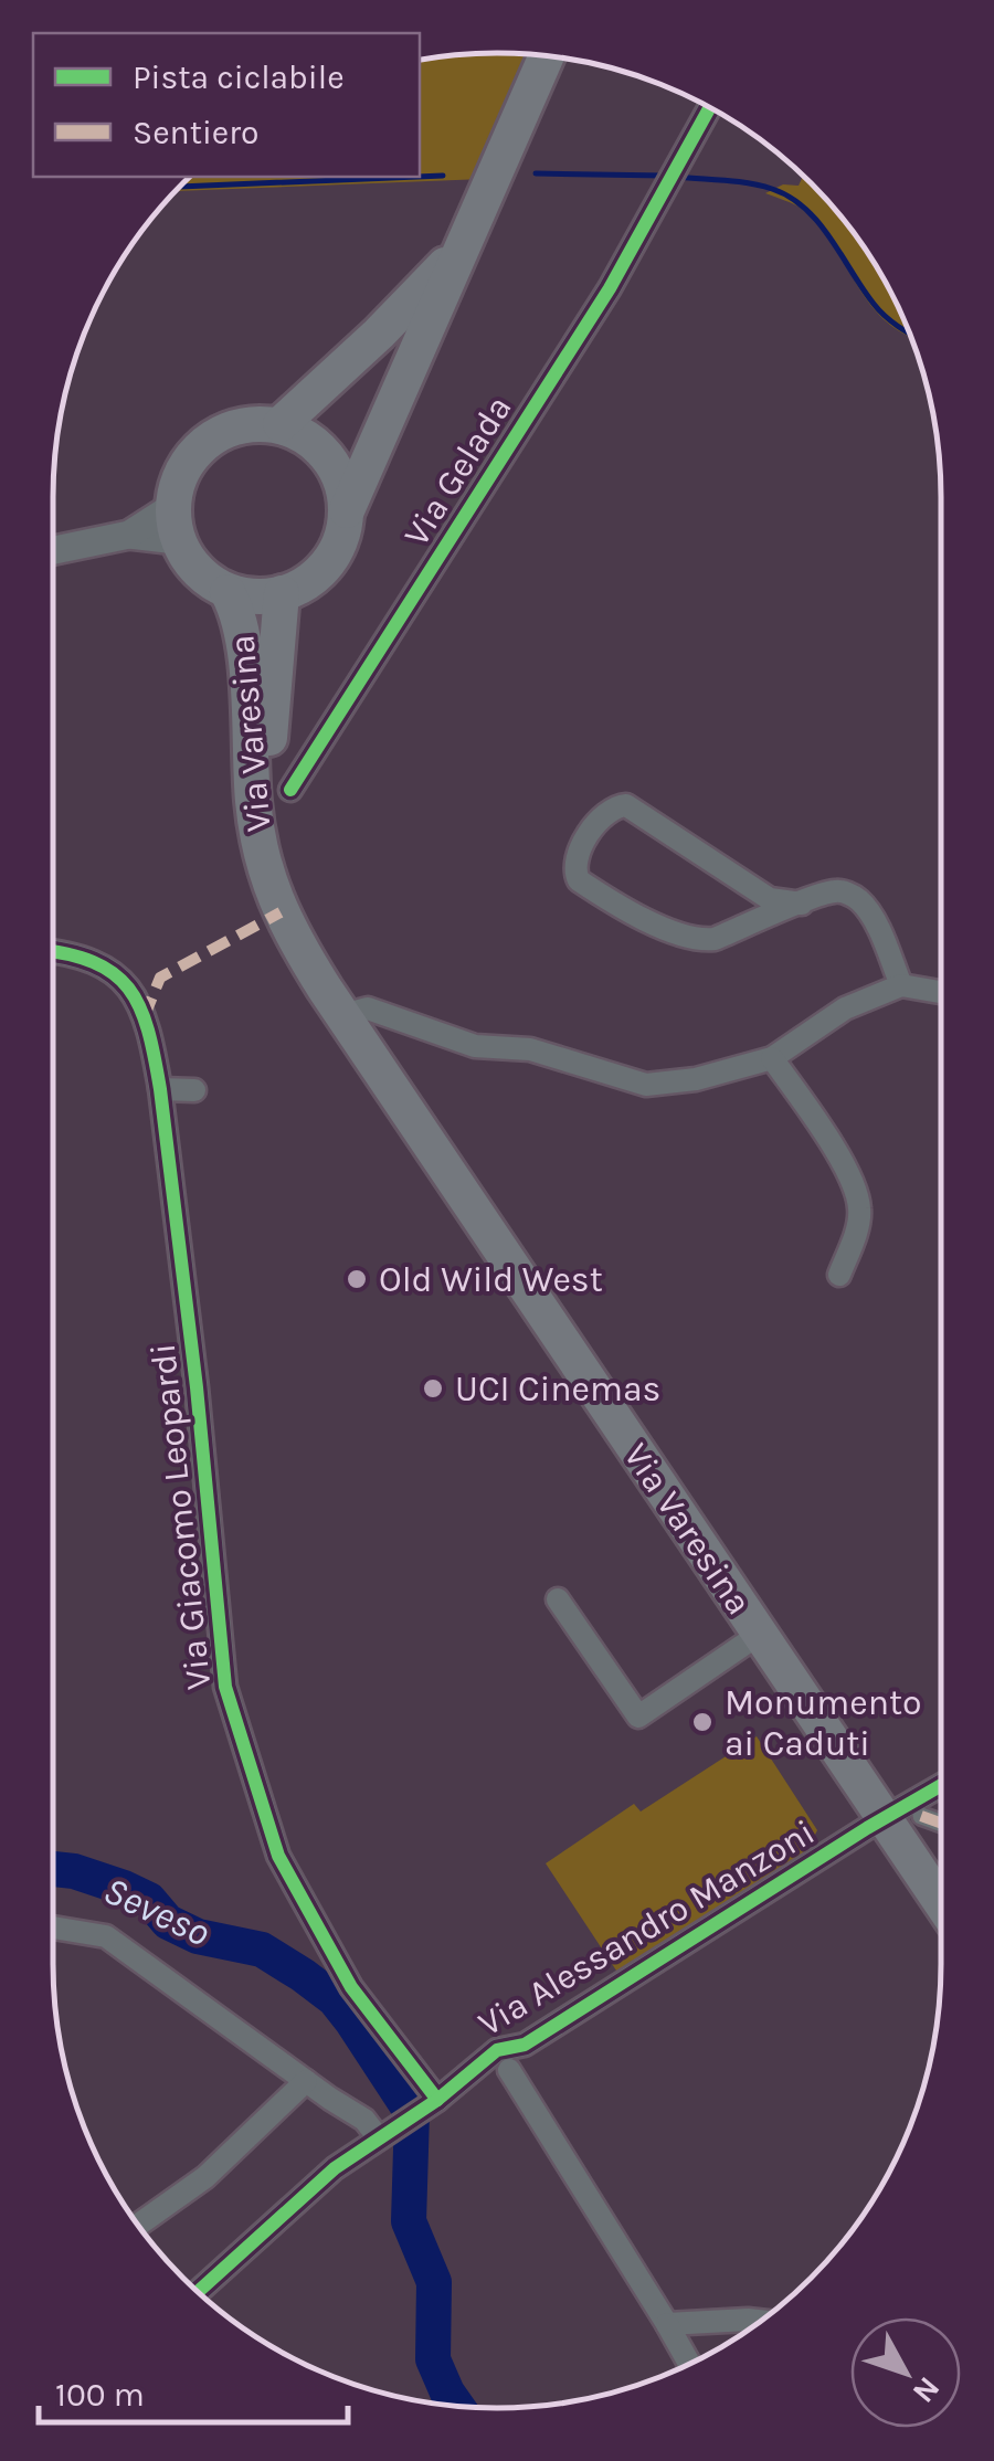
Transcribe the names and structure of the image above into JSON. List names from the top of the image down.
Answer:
{
  "streets": {
    "main road": ["Via Varesina"],
    "street": ["Via Gelada", "Via Giacomo Leopardi", "Via Alessandro Manzoni"]
  },
  "crossings": [
    ["Via Varesina", "Via Alessandro Manzoni"],
    ["Via Giacomo Leopardi", "Via Alessandro Manzoni"]
  ],
  "water": ["Seveso"],
  "places": ["Old Wild West", "UCI Cinemas", "Monumento ai Caduti"],
  "legend": ["Pista ciclabile", "Sentiero"],
  "scale_bar": "100 m",
  "north": "bottom right"
}
